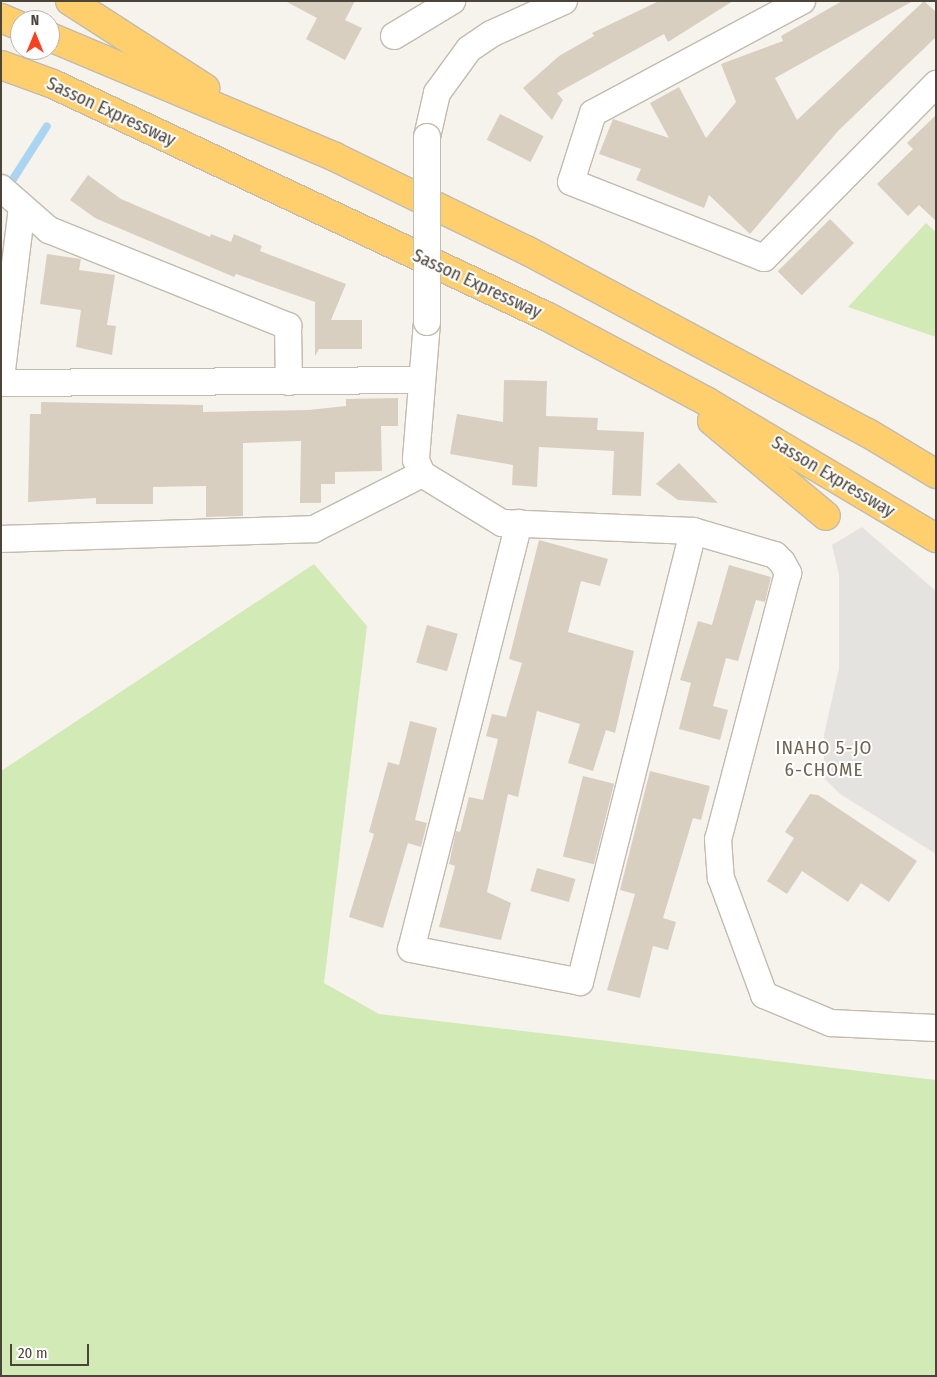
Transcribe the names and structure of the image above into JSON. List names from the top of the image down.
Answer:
{
  "streets": {
    "highway": ["Sasson Expressway"]
  },
  "districts": ["INAHO 5-JO 6-CHOME"],
  "scale_bar": "20 m",
  "north": "top"
}
